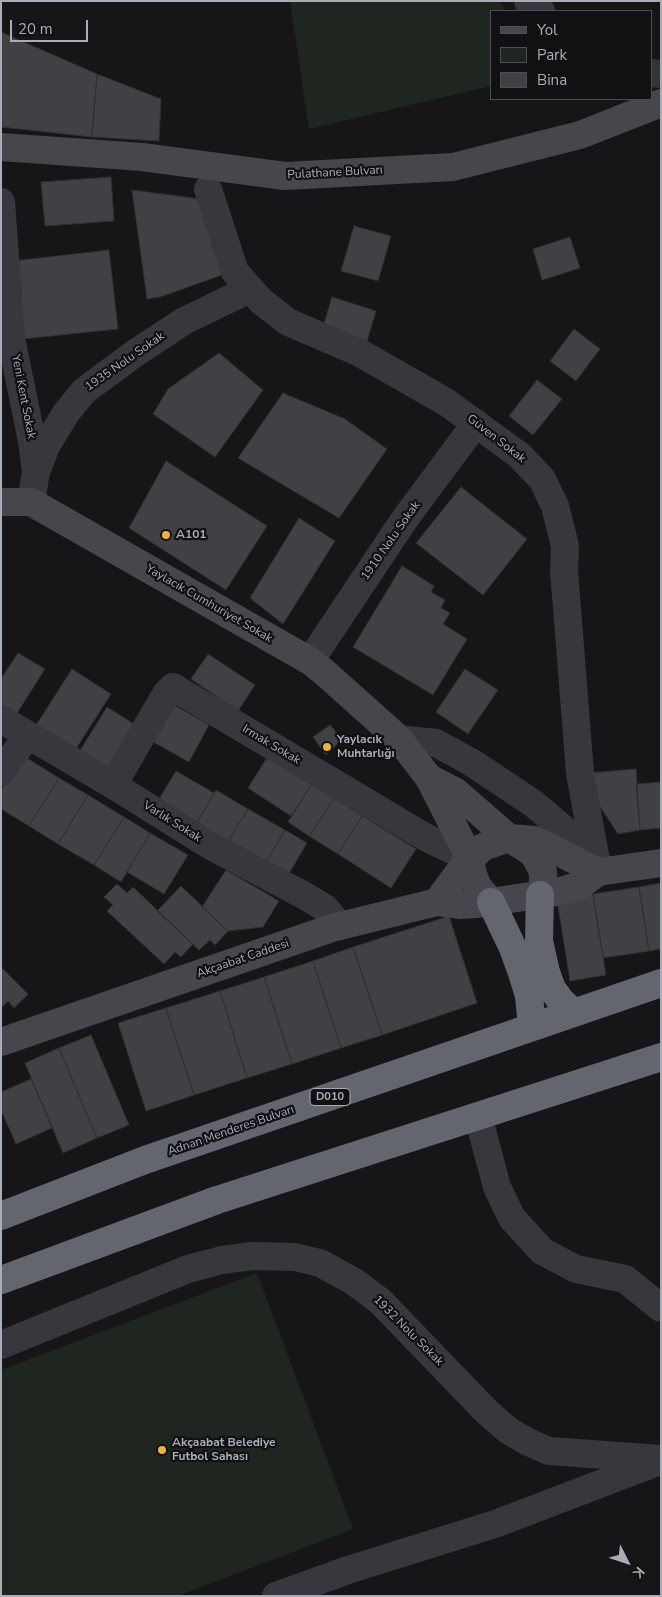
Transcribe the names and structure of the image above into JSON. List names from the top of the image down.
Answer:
{
  "streets": {
    "highway": ["D010", "Adnan Menderes Bulvarı"],
    "street": [
      "Pulathane Bulvarı",
      "1935 Nolu Sokak",
      "Yeni Kent Sokak",
      "Güven Sokak",
      "1910 Nolu Sokak",
      "Yaylacık Cumhuriyet Sokak",
      "Irmak Sokak",
      "Varlık Sokak",
      "Akçaabat Caddesi",
      "1932 Nolu Sokak"
    ]
  },
  "crossings": [
    ["1935 Nolu Sokak", "Yeni Kent Sokak"],
    ["1935 Nolu Sokak", "Güven Sokak"],
    ["Yeni Kent Sokak", "Yaylacık Cumhuriyet Sokak"],
    ["Güven Sokak", "1910 Nolu Sokak"],
    ["Güven Sokak", "Akçaabat Caddesi"],
    ["1910 Nolu Sokak", "Yaylacık Cumhuriyet Sokak"],
    ["Yaylacık Cumhuriyet Sokak", "Irmak Sokak"],
    ["Yaylacık Cumhuriyet Sokak", "Akçaabat Caddesi"],
    ["Irmak Sokak", "Varlık Sokak"],
    ["Irmak Sokak", "Akçaabat Caddesi"],
    ["Varlık Sokak", "Akçaabat Caddesi"]
  ],
  "places": ["A101", "Yaylacık Muhtarlığı", "Akçaabat Belediye Futbol Sahası"],
  "legend": ["Yol", "Park", "Bina"],
  "scale_bar": "20 m",
  "north": "bottom right"
}
